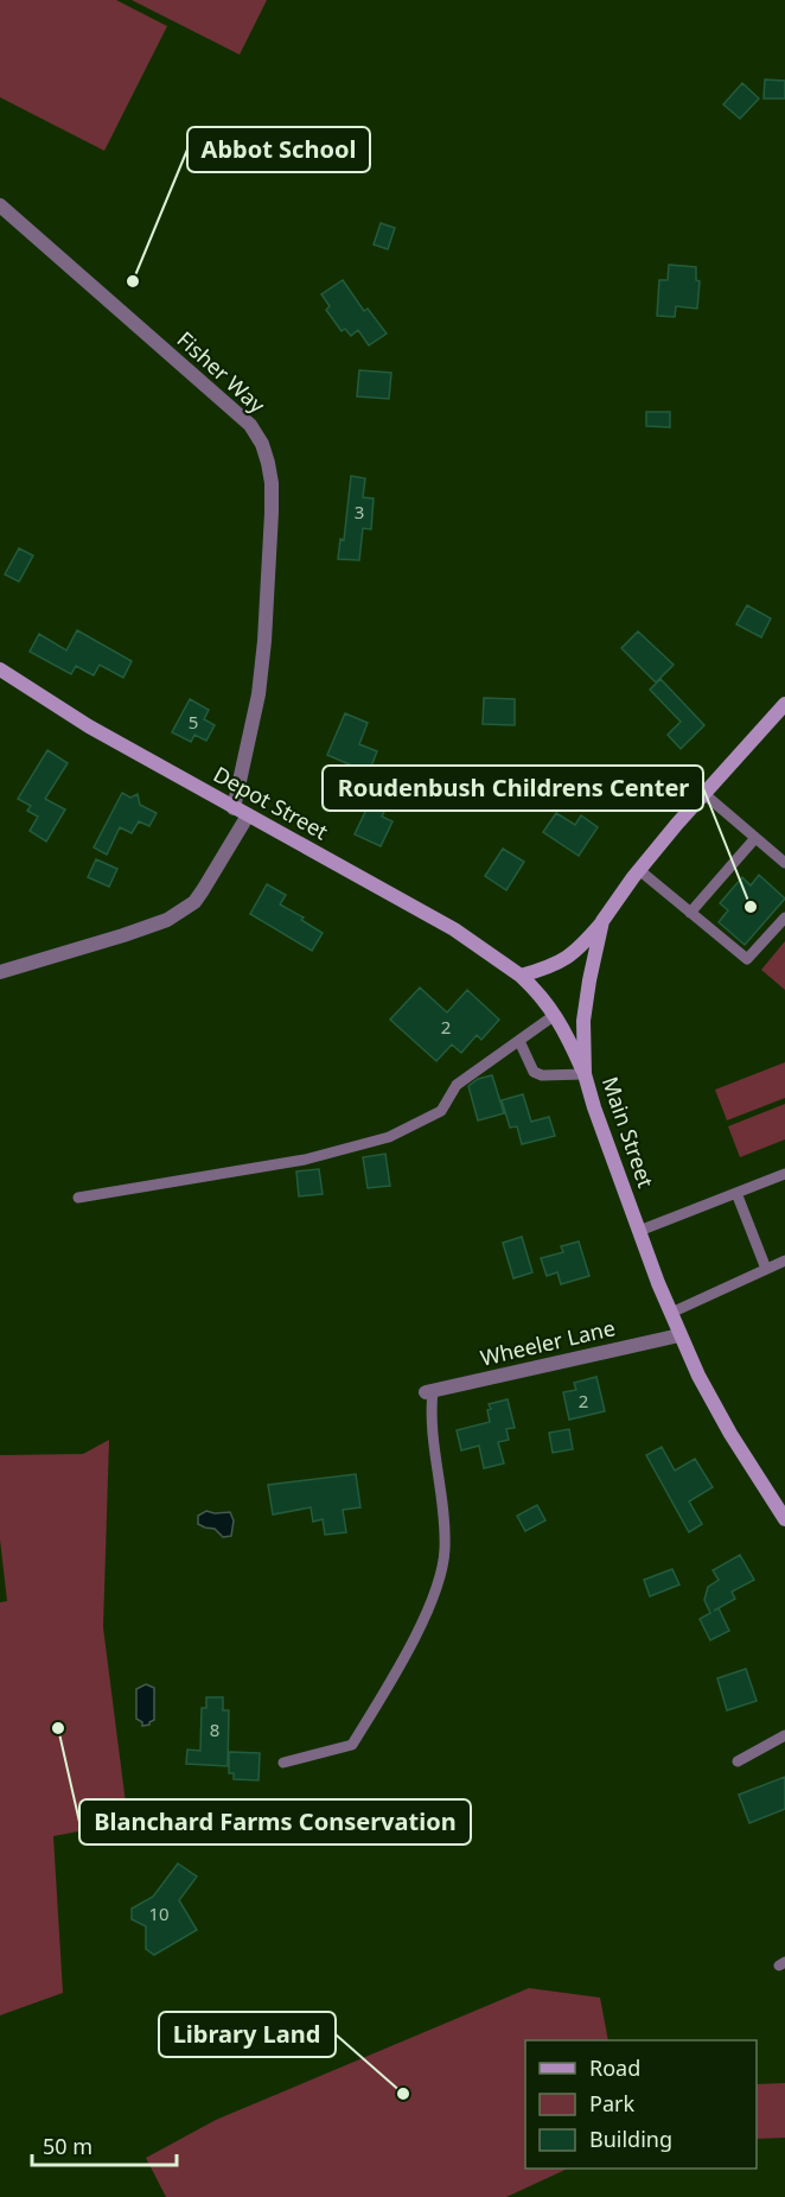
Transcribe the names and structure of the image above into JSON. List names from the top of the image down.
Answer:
{
  "streets": {
    "main road": ["Depot Street", "Main Street"],
    "street": ["Fisher Way", "Wheeler Lane"]
  },
  "crossings": [
    ["Fisher Way", "Depot Street"],
    ["Depot Street", "Main Street"],
    ["Main Street", "Wheeler Lane"]
  ],
  "places": [
    "Abbot School",
    "Roudenbush Childrens Center",
    "Blanchard Farms Conservation",
    "Library Land"
  ],
  "house_numbers": [
    "3",
    "5",
    "2",
    "2",
    "8",
    "10"
  ],
  "legend": ["Road", "Park", "Building"],
  "scale_bar": "50 m"
}
